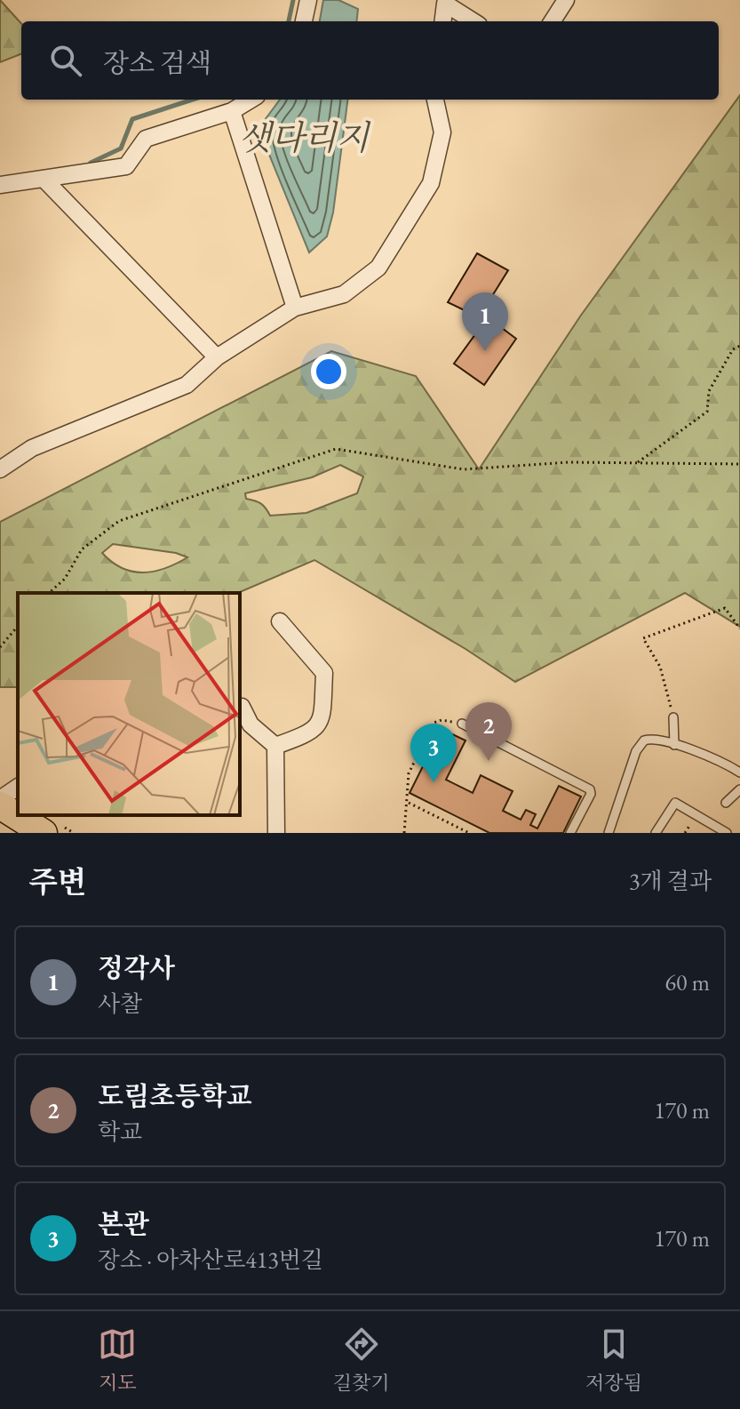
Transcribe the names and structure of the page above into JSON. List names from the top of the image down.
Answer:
{
  "water": ["샛다리지"],
  "page": {
    "search": "장소 검색",
    "pins": ["1", "2", "3"],
    "heading": ["주변", "3개 결과"],
    "list": [
      {
        "mark": "1",
        "name": "정각사",
        "note": "사찰",
        "value": "60 m"
      },
      {
        "mark": "2",
        "name": "도림초등학교",
        "note": "학교",
        "value": "170 m"
      },
      {
        "mark": "3",
        "name": "본관",
        "note": "장소 · 아차산로413번길",
        "value": "170 m"
      }
    ],
    "nav": ["지도", "길찾기", "저장됨"]
  }
}
